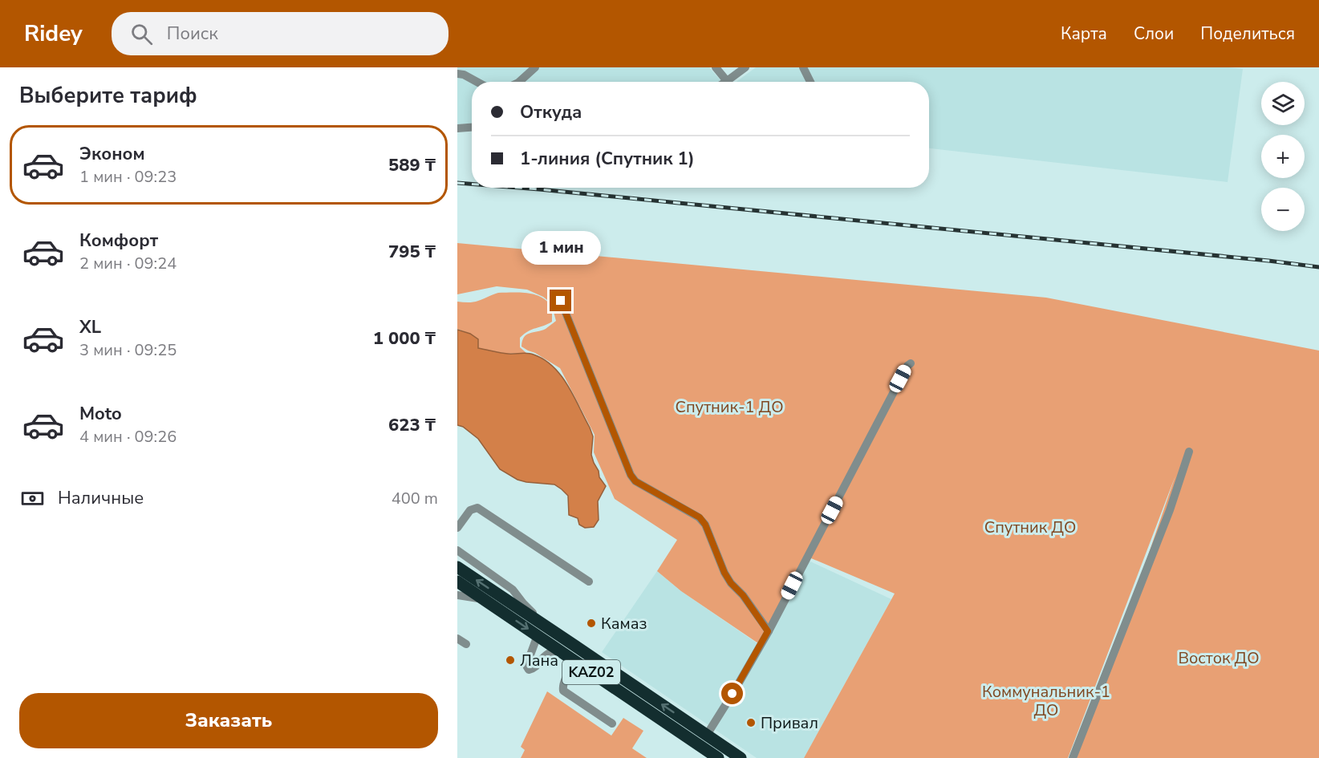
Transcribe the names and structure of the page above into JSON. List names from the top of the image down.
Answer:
{
  "streets": {
    "highway": ["KAZ02"]
  },
  "parks": [
    "Спутник-1 ДО",
    "Спутник ДО",
    "Восток ДО",
    "Коммунальник-1 ДО"
  ],
  "places": ["Камаз", "Лана", "Привал"],
  "page": {
    "header": "Ridey",
    "search": "Поиск",
    "nav": ["Карта", "Слои", "Поделиться"],
    "heading": "Выберите тариф",
    "map_buttons": ["+", "−"],
    "banner": ["Откуда", "1-линия (Спутник 1)"],
    "list": [
      {
        "name": "Эконом",
        "note": "1 мин · 09:23",
        "value": "589 ₸"
      },
      {
        "name": "Комфорт",
        "note": "2 мин · 09:24",
        "value": "795 ₸"
      },
      {
        "name": "XL",
        "note": "3 мин · 09:25",
        "value": "1 000 ₸"
      },
      {
        "name": "Moto",
        "note": "4 мин · 09:26",
        "value": "623 ₸"
      }
    ],
    "bubble": "1 мин",
    "pay": ["Наличные", "400 m"],
    "buttons": "Заказать"
  }
}
